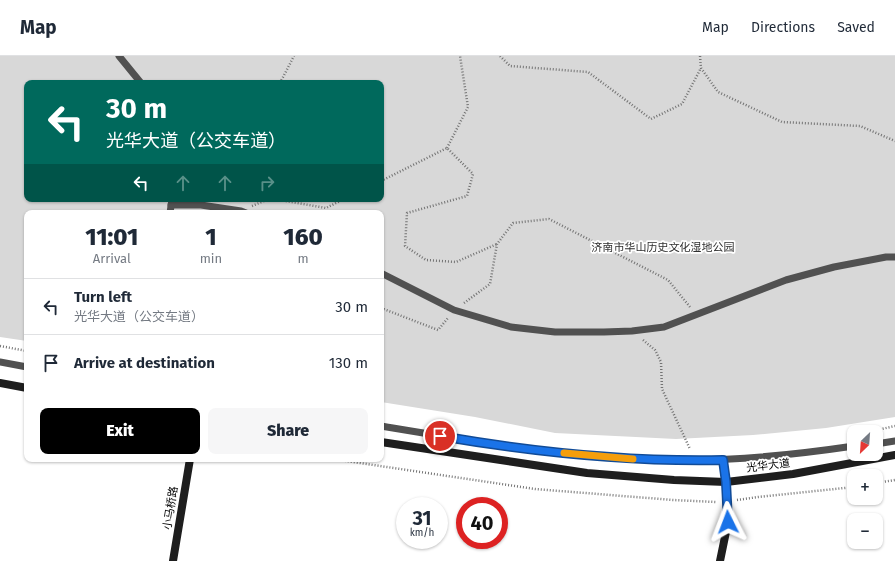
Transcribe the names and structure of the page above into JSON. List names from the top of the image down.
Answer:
{
  "streets": {
    "main road": ["光华大道", "小马桥路"]
  },
  "parks": ["济南市华山历史文化湿地公园"],
  "north": "bottom left",
  "page": {
    "header": "Map",
    "nav": ["Map", "Directions", "Saved"],
    "turn": ["30 m", "光华大道（公交车道）"],
    "eta": [
      "11:01",
      "Arrival",
      "1",
      "min",
      "160",
      "m"
    ],
    "list": [
      {
        "name": "Turn left",
        "note": "光华大道（公交车道）",
        "value": "30 m"
      },
      {
        "name": "Arrive at destination",
        "value": "130 m"
      }
    ],
    "buttons": ["Exit", "Share"],
    "map_buttons": ["+", "−"],
    "speed": "31 km/h",
    "limit": "40"
  }
}
